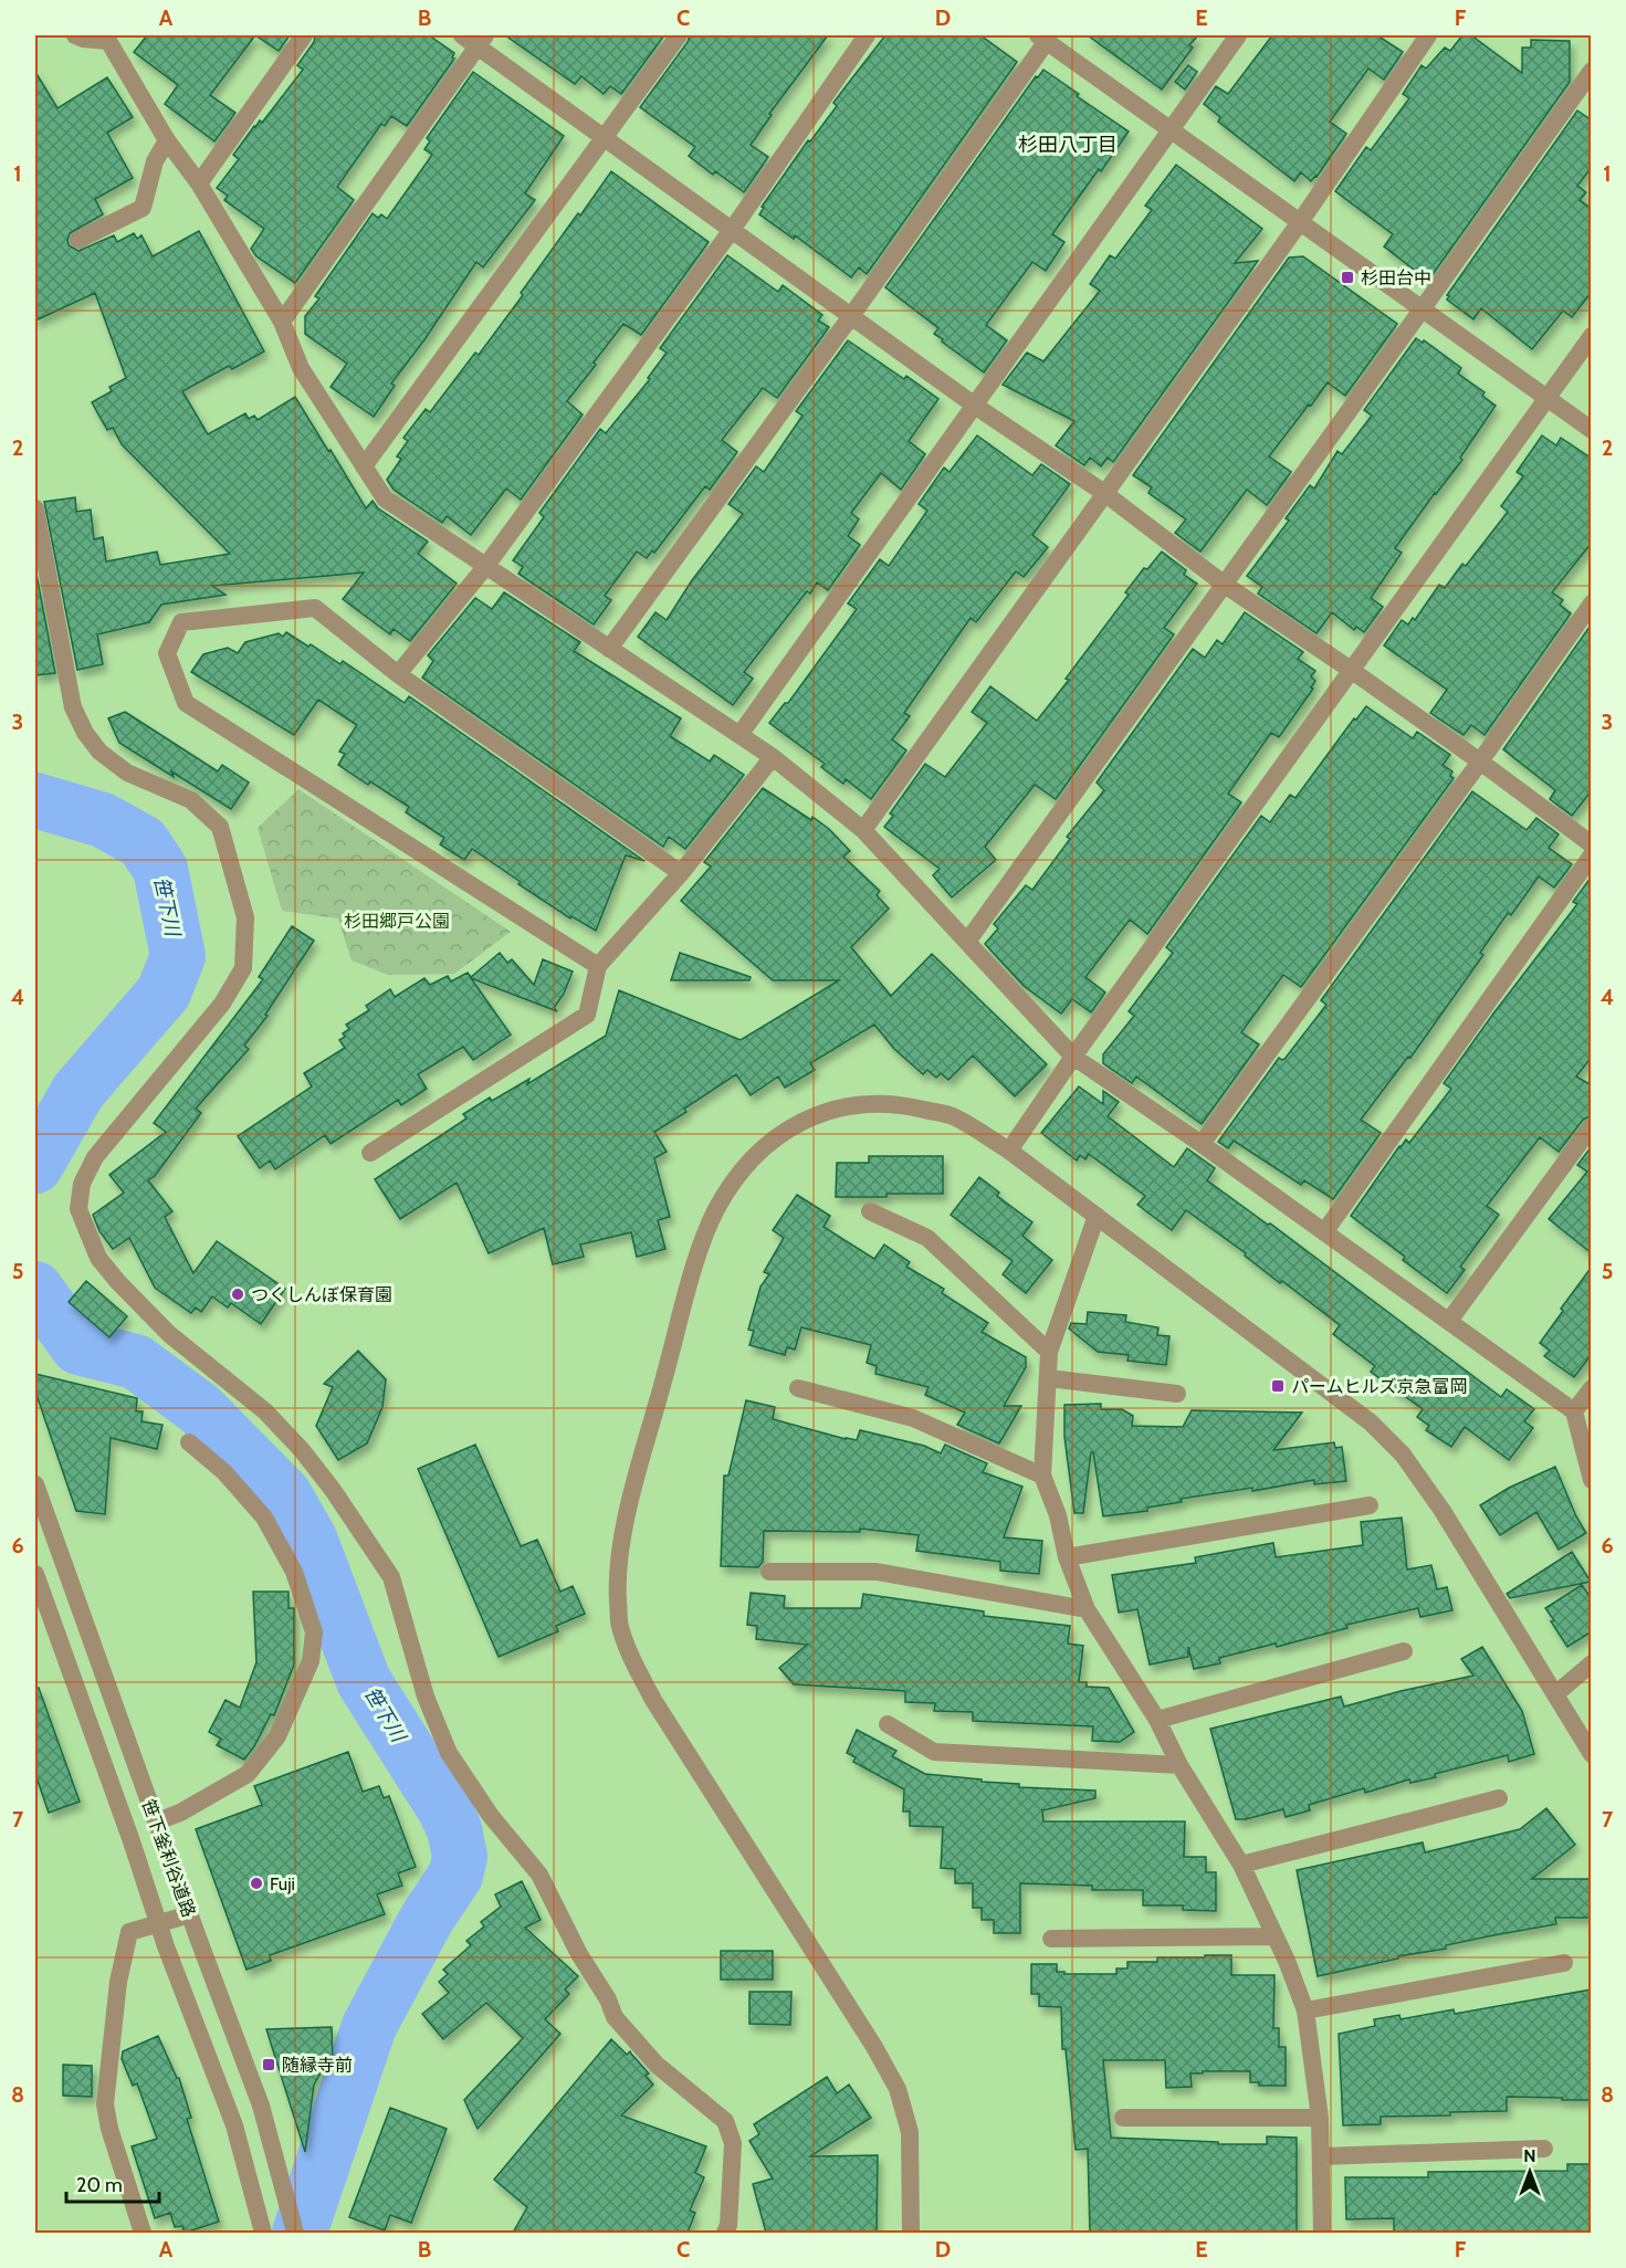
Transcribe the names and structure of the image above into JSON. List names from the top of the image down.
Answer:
{
  "streets": {
    "street": ["笹下釜利谷道路"]
  },
  "districts": ["杉田八丁目"],
  "water": ["笹下川"],
  "parks": ["杉田郷戸公園"],
  "places": {
    "transit": ["杉田台中", "パームヒルズ京急富岡", "随縁寺前"],
    "other": ["つくしんぼ保育園", "Fuji"]
  },
  "scale_bar": "20 m",
  "north": "top",
  "grid": {
    "columns": [
      "A",
      "B",
      "C",
      "D",
      "E",
      "F"
    ],
    "rows": [
      "1",
      "2",
      "3",
      "4",
      "5",
      "6",
      "7",
      "8"
    ]
  }
}
